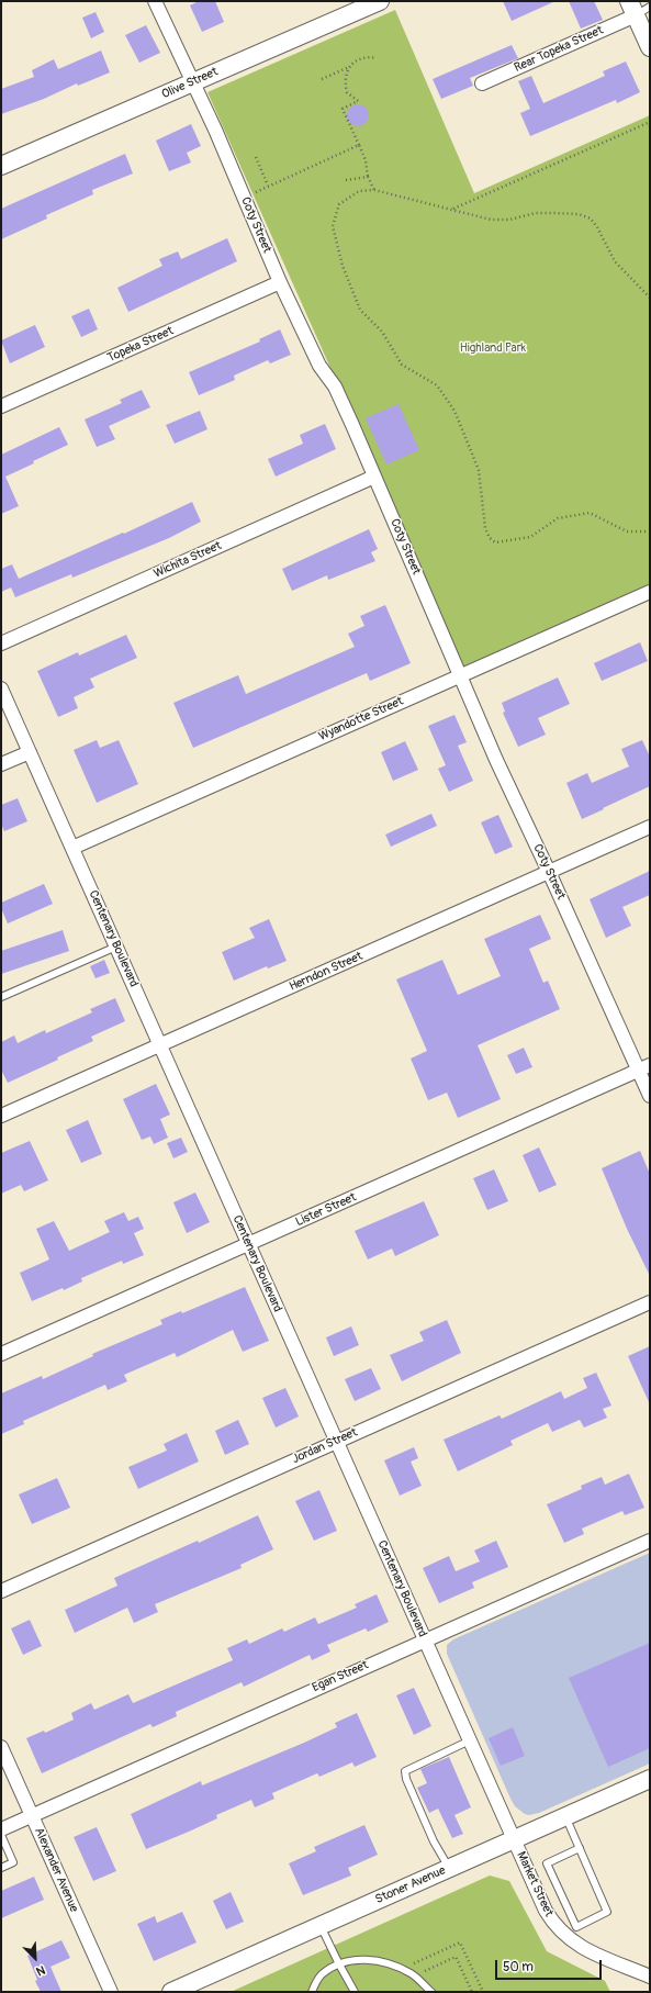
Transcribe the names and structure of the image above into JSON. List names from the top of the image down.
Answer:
{
  "streets": {
    "street": [
      "Rear Topeka Street",
      "Olive Street",
      "Coty Street",
      "Topeka Street",
      "Wichita Street",
      "Wyandotte Street",
      "Centenary Boulevard",
      "Herndon Street",
      "Lister Street",
      "Jordan Street",
      "Egan Street",
      "Alexander Avenue",
      "Market Street",
      "Stoner Avenue"
    ]
  },
  "crossings": [
    ["Olive Street", "Coty Street"],
    ["Coty Street", "Topeka Street"],
    ["Coty Street", "Wichita Street"],
    ["Coty Street", "Wyandotte Street"],
    ["Coty Street", "Herndon Street"],
    ["Coty Street", "Lister Street"],
    ["Wyandotte Street", "Centenary Boulevard"],
    ["Centenary Boulevard", "Herndon Street"],
    ["Centenary Boulevard", "Lister Street"],
    ["Centenary Boulevard", "Jordan Street"],
    ["Centenary Boulevard", "Egan Street"],
    ["Centenary Boulevard", "Market Street"],
    ["Centenary Boulevard", "Stoner Avenue"],
    ["Egan Street", "Alexander Avenue"],
    ["Market Street", "Stoner Avenue"]
  ],
  "parks": ["Highland Park"],
  "scale_bar": "50 m",
  "north": "bottom right"
}
